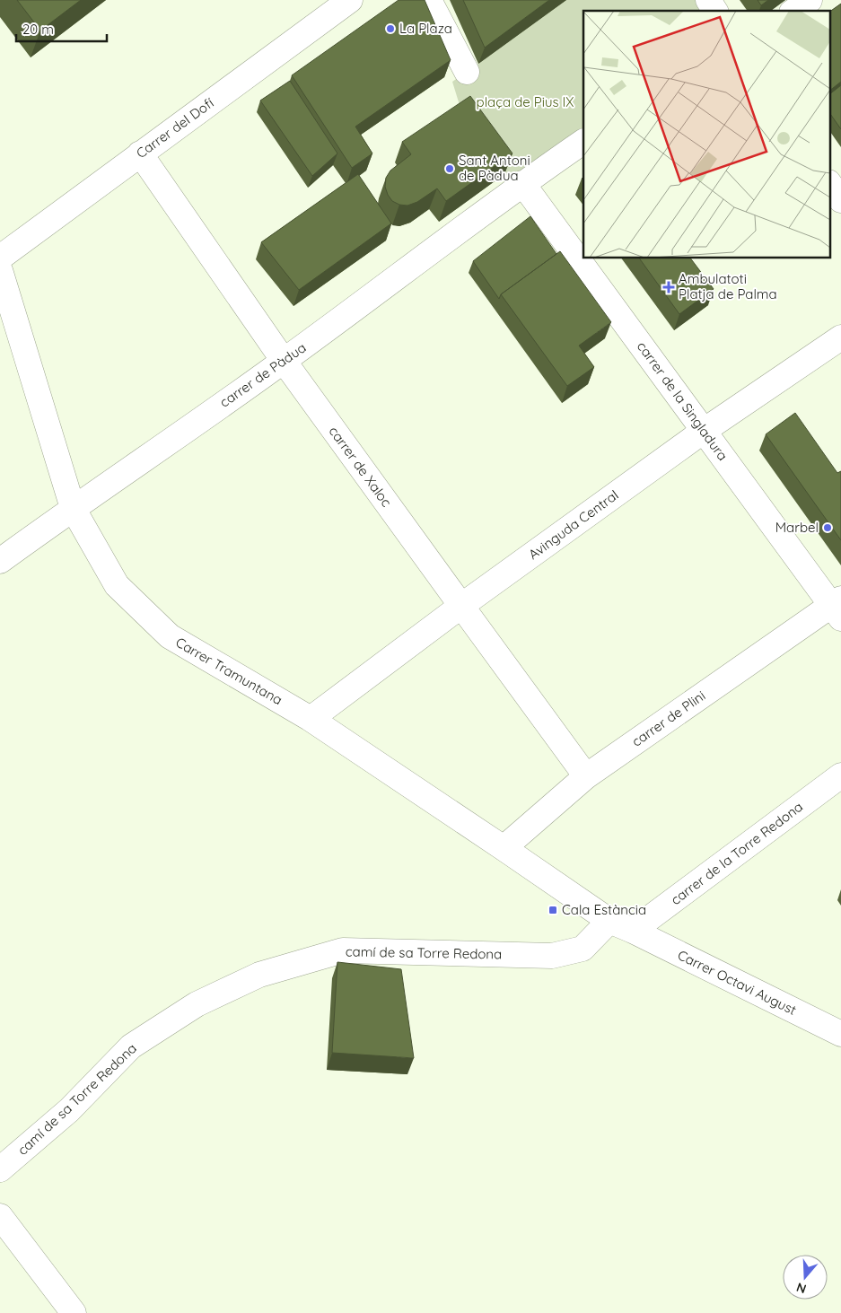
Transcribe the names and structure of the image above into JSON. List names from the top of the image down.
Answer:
{
  "streets": {
    "street": [
      "Carrer del Dofí",
      "carrer de Pàdua",
      "carrer de la Singladura",
      "carrer de Xaloc",
      "Avinguda Central",
      "Carrer Tramuntana",
      "carrer de Plini",
      "carrer de la Torre Redona",
      "camí de sa Torre Redona",
      "Carrer Octavi August"
    ]
  },
  "crossings": [
    ["Carrer del Dofí", "carrer de Xaloc"],
    ["carrer de Pàdua", "carrer de la Singladura"],
    ["carrer de Pàdua", "carrer de Xaloc"],
    ["carrer de Pàdua", "Carrer Tramuntana"],
    ["carrer de la Singladura", "Avinguda Central"],
    ["carrer de la Singladura", "carrer de Plini"],
    ["carrer de Xaloc", "Avinguda Central"],
    ["carrer de Xaloc", "carrer de Plini"],
    ["Avinguda Central", "Carrer Tramuntana"],
    ["Carrer Tramuntana", "carrer de Plini"],
    ["Carrer Tramuntana", "carrer de la Torre Redona"],
    ["Carrer Tramuntana", "camí de sa Torre Redona"],
    ["Carrer Tramuntana", "Carrer Octavi August"],
    ["carrer de la Torre Redona", "Carrer Octavi August"]
  ],
  "parks": ["plaça de Pius IX"],
  "places": {
    "other": ["La Plaza", "Sant Antoni de Pàdua", "Marbel"],
    "health": ["Ambulatoti Platja de Palma"],
    "transit": ["Cala Estància"]
  },
  "scale_bar": "20 m",
  "north": "bottom"
}
